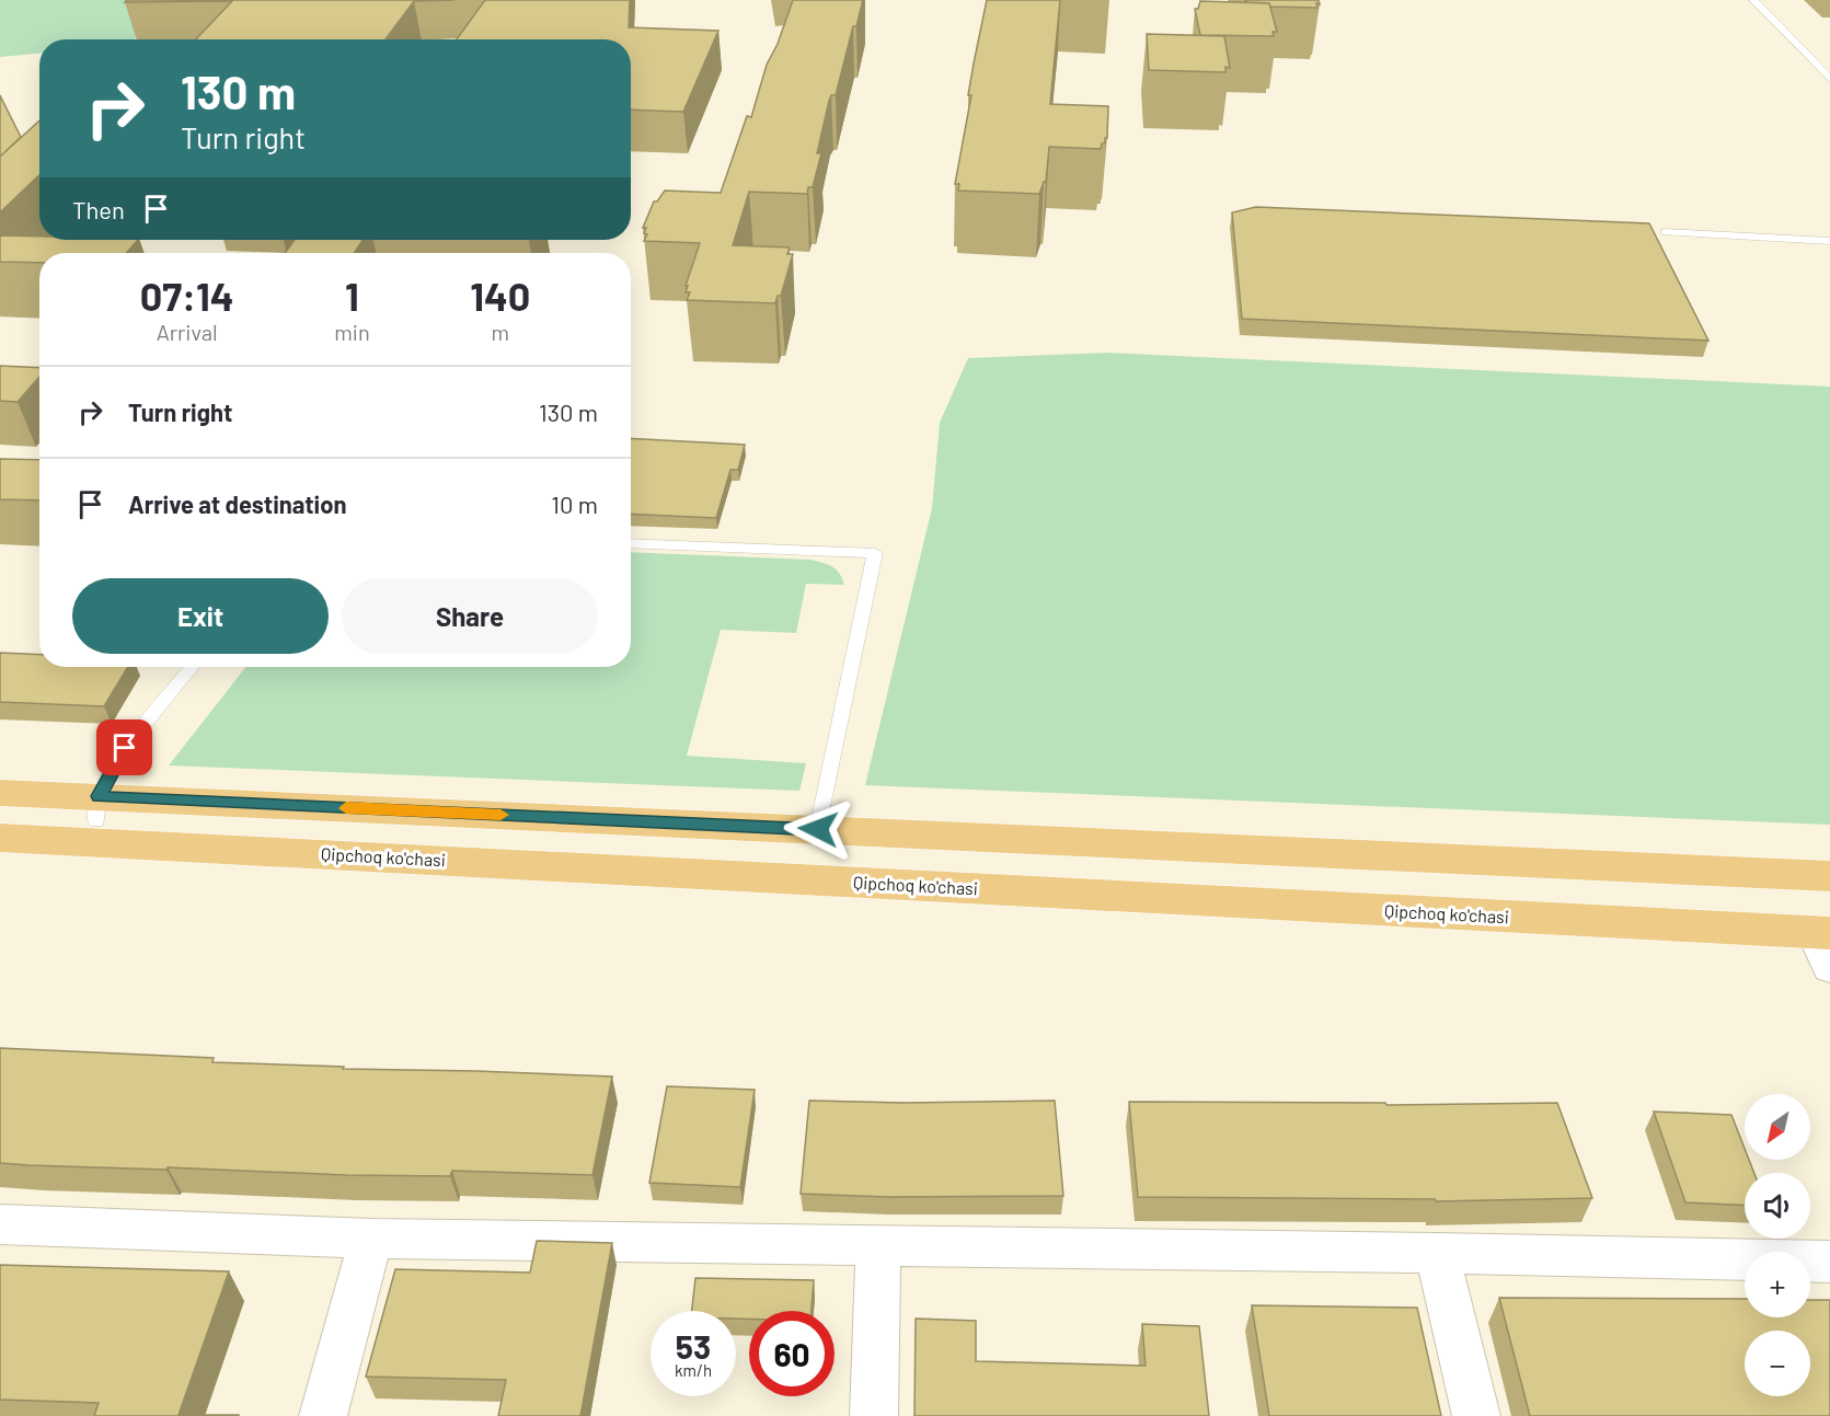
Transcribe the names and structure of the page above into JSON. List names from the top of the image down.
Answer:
{
  "streets": {
    "main road": ["Qipchoq ko'chasi"]
  },
  "north": "bottom left",
  "page": {
    "turn": ["130 m", "Turn right"],
    "then": "Then",
    "eta": [
      "07:14",
      "Arrival",
      "1",
      "min",
      "140",
      "m"
    ],
    "list": [
      {
        "name": "Turn right",
        "value": "130 m"
      },
      {
        "name": "Arrive at destination",
        "value": "10 m"
      }
    ],
    "buttons": ["Exit", "Share"],
    "map_buttons": ["+", "−"],
    "speed": "53 km/h",
    "limit": "60"
  }
}
